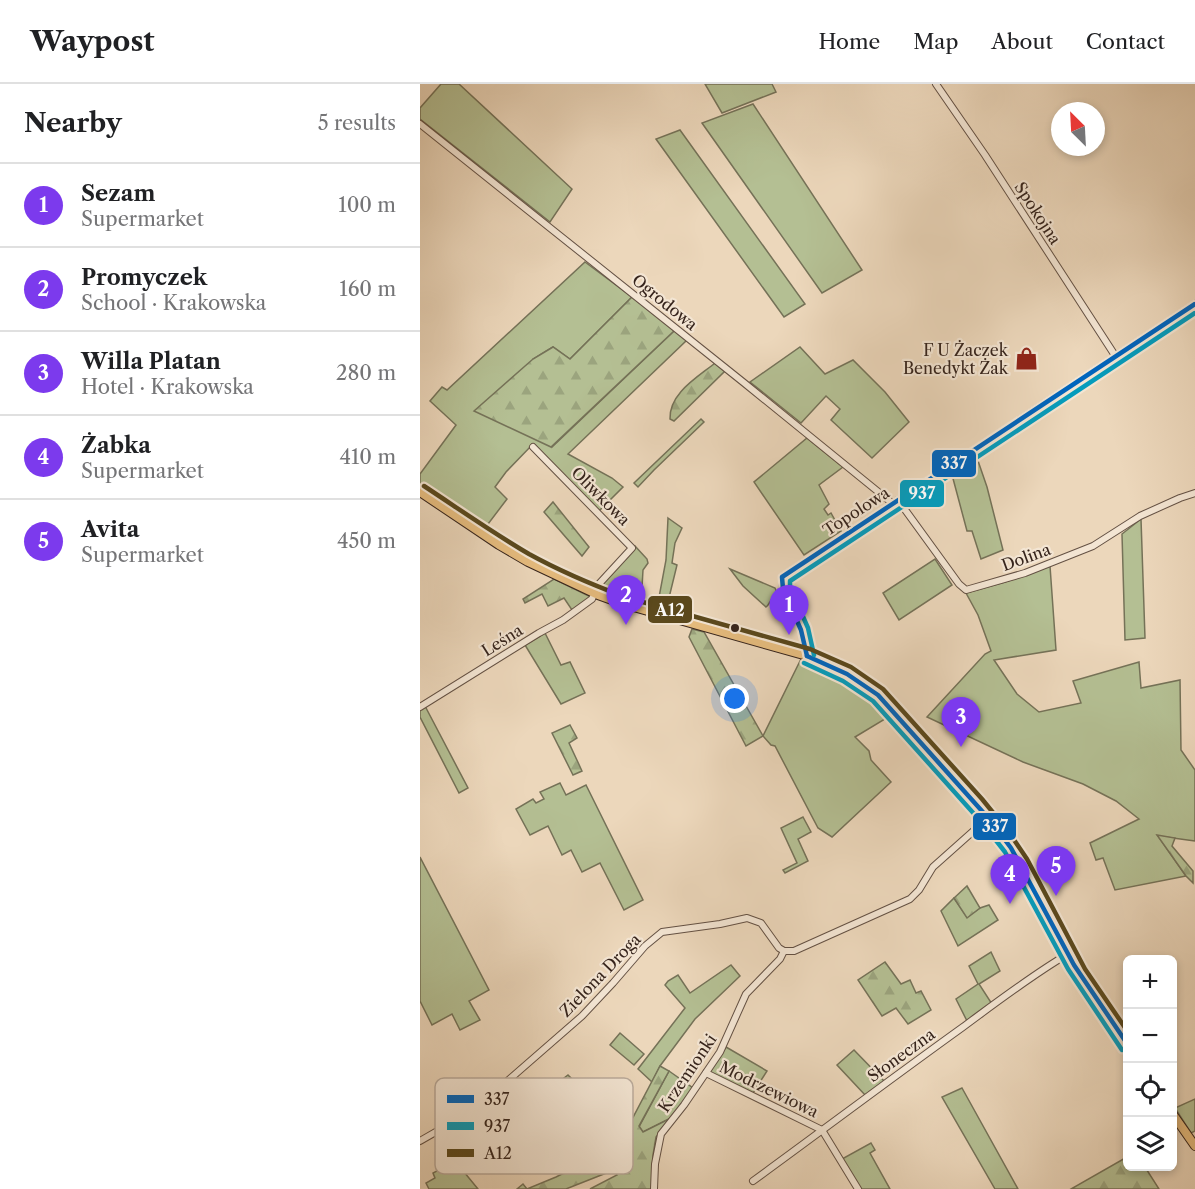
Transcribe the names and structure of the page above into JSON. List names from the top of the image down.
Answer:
{
  "streets": {
    "street": [
      "Spokojna",
      "Ogrodowa",
      "Oliwkowa",
      "Topolowa",
      "Dolina",
      "Leśna",
      "Zielona Droga",
      "Słoneczna",
      "Krzemionki",
      "Modrzewiowa"
    ]
  },
  "crossings": [
    ["Spokojna", "Topolowa"],
    ["Ogrodowa", "Topolowa"],
    ["Ogrodowa", "Dolina"],
    ["Oliwkowa", "Leśna"],
    ["Topolowa", "Dolina"],
    ["Zielona Droga", "Krzemionki"],
    ["Słoneczna", "Modrzewiowa"],
    ["Krzemionki", "Modrzewiowa"]
  ],
  "places": {
    "shop": ["F U Żaczek Benedykt Żak"]
  },
  "lines": ["transit line 337", "transit line 937", "transit line A12"],
  "legend": ["337", "937", "A12"],
  "north": "top left",
  "page": {
    "header": "Waypost",
    "nav": [
      "Home",
      "Map",
      "About",
      "Contact"
    ],
    "heading": ["Nearby", "5 results"],
    "list": [
      {
        "mark": "1",
        "name": "Sezam",
        "note": "Supermarket",
        "value": "100 m"
      },
      {
        "mark": "2",
        "name": "Promyczek",
        "note": "School · Krakowska",
        "value": "160 m"
      },
      {
        "mark": "3",
        "name": "Willa Platan",
        "note": "Hotel · Krakowska",
        "value": "280 m"
      },
      {
        "mark": "4",
        "name": "Żabka",
        "note": "Supermarket",
        "value": "410 m"
      },
      {
        "mark": "5",
        "name": "Avita",
        "note": "Supermarket",
        "value": "450 m"
      }
    ],
    "pins": [
      "2",
      "1",
      "3",
      "5",
      "4"
    ],
    "map_buttons": ["+", "−"]
  }
}
